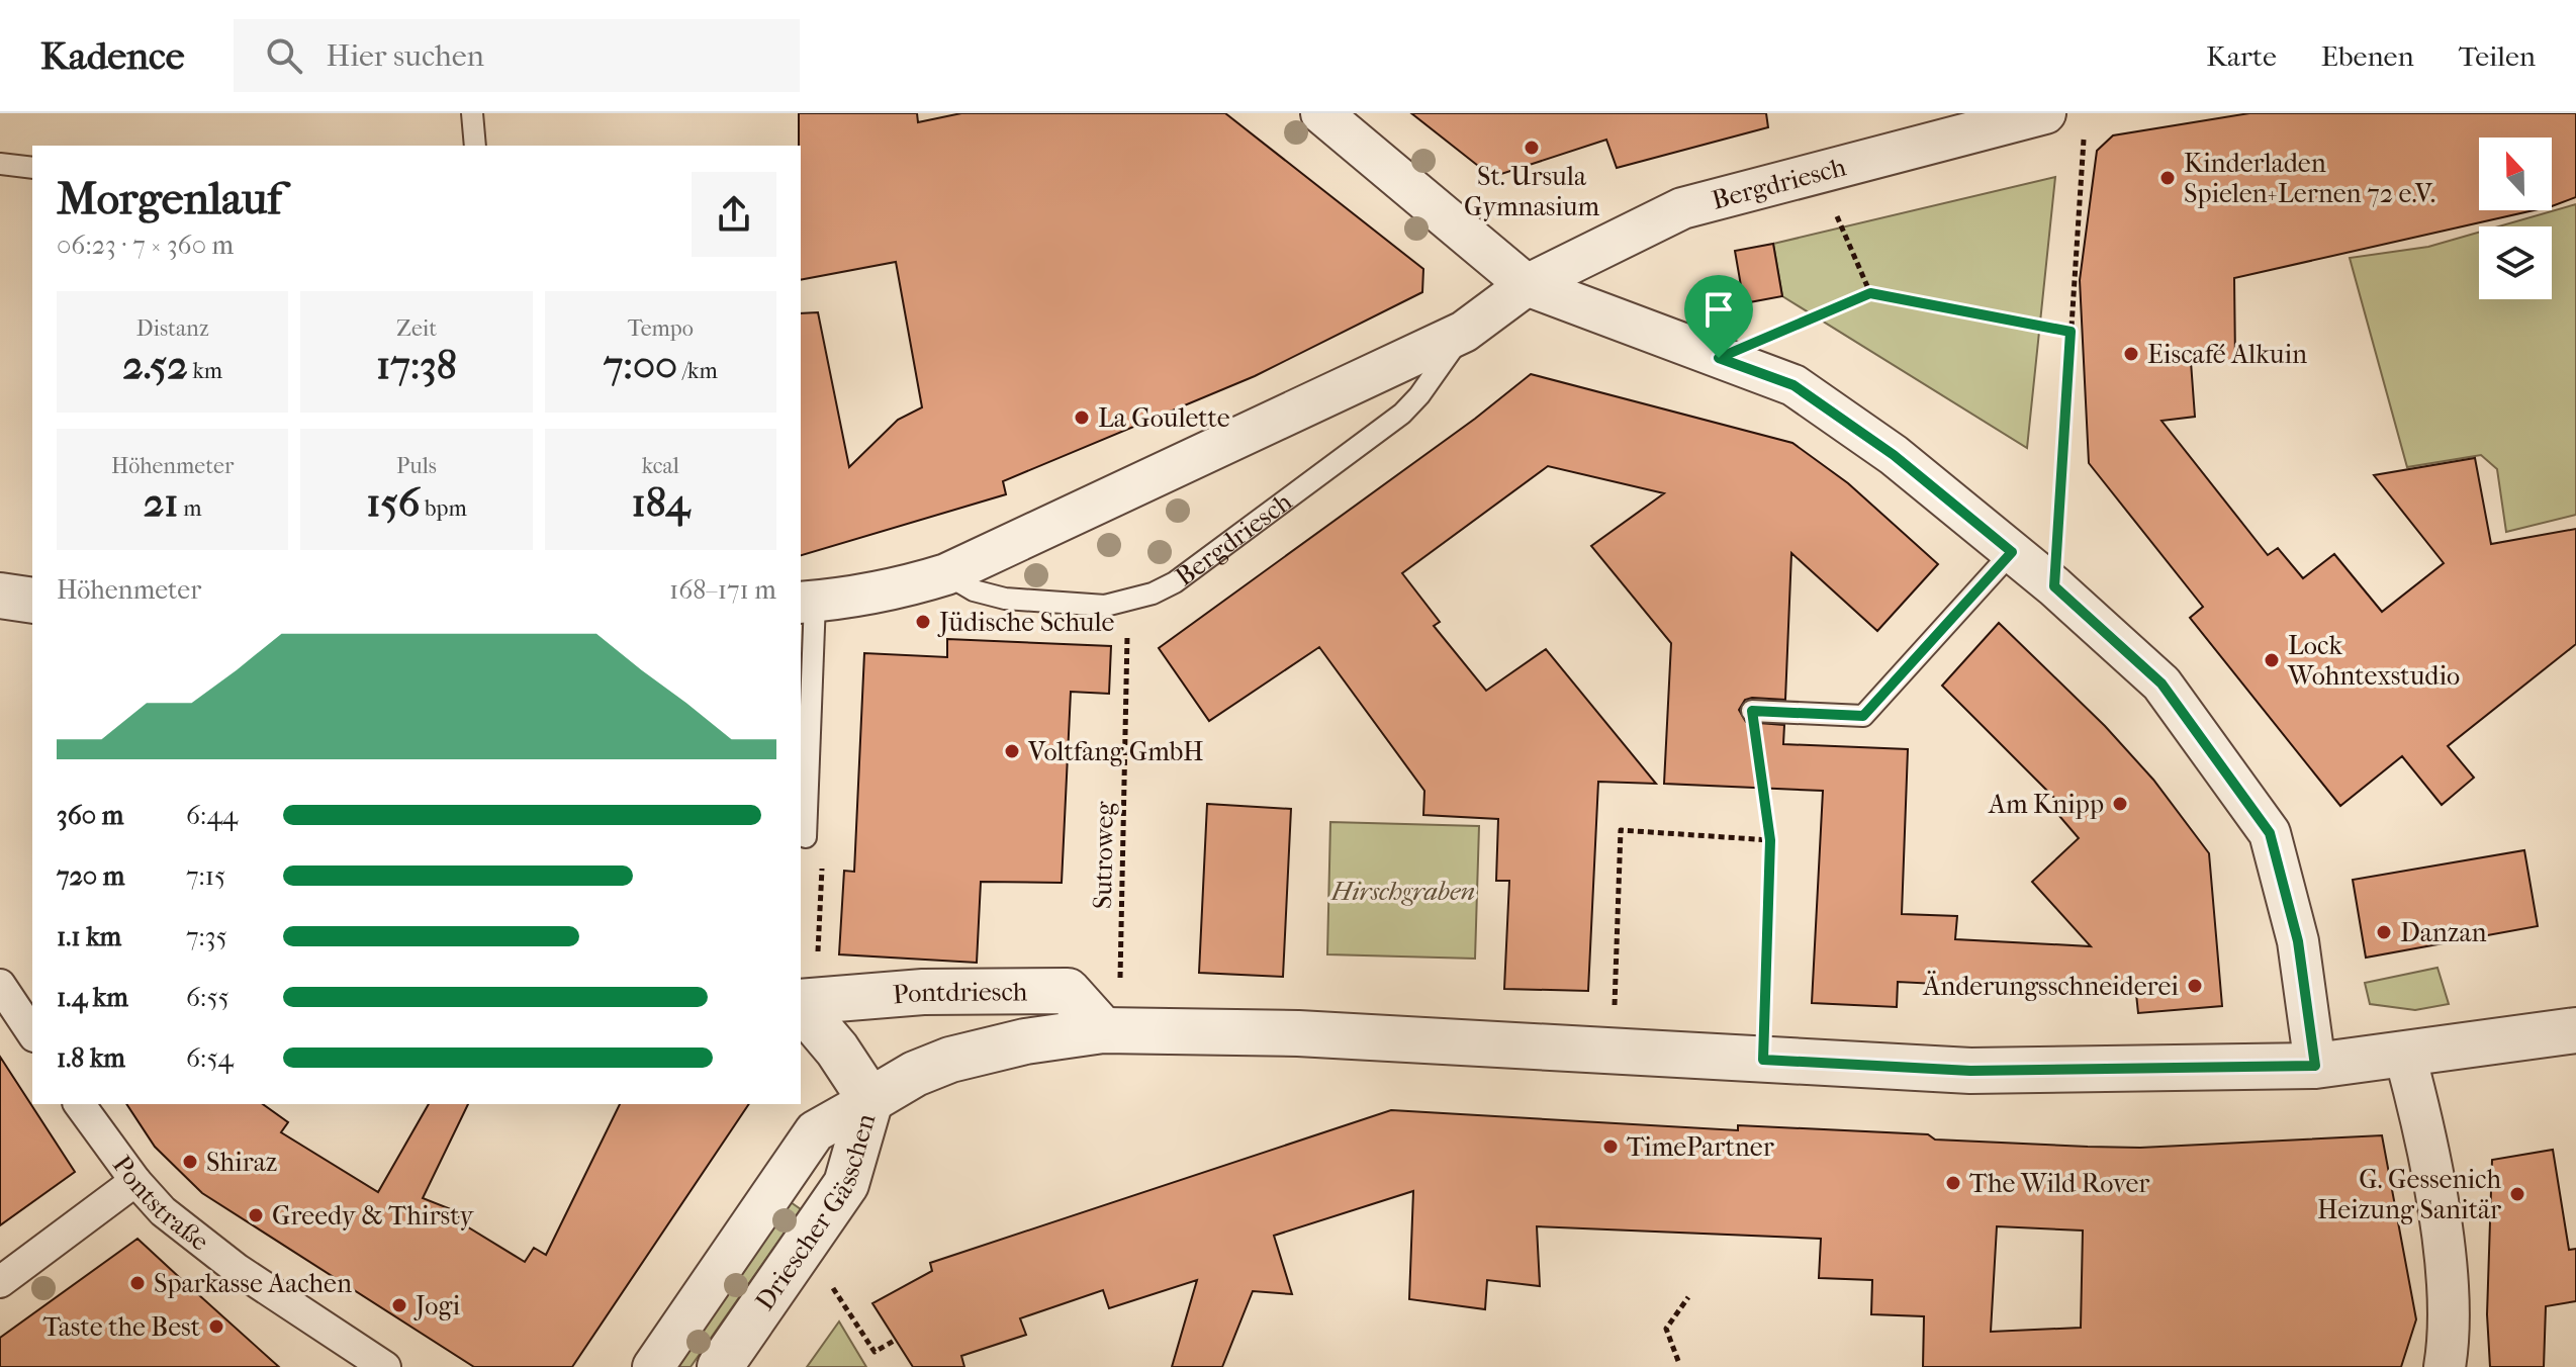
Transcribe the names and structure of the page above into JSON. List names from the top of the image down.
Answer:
{
  "streets": {
    "street": [
      "Bergdriesch",
      "Pontdriesch",
      "Pontstraße",
      "Driescher Gässchen"
    ],
    "path": ["Sutroweg"]
  },
  "crossings": [
    ["Sutroweg", "Pontdriesch"],
    ["Pontdriesch", "Driescher Gässchen"]
  ],
  "parks": ["Hirschgraben"],
  "places": [
    "St. Ursula Gymnasium",
    "Kinderladen Spielen+Lernen 72 e.V.",
    "Eiscafé Alkuin",
    "La Goulette",
    "Jüdische Schule",
    "Lock Wohntexstudio",
    "Voltfang GmbH",
    "Am Knipp",
    "Danzan",
    "Änderungsschneiderei",
    "TimePartner",
    "Shiraz",
    "The Wild Rover",
    "G. Gessenich Heizung Sanitär",
    "Greedy & Thirsty",
    "Sparkasse Aachen",
    "Jogi",
    "Taste the Best"
  ],
  "north": "top",
  "page": {
    "header": "Kadence",
    "search": "Hier suchen",
    "nav": ["Karte", "Ebenen", "Teilen"],
    "heading": ["Morgenlauf", "06:23 · 7 × 360 m"],
    "stats": [
      ["Distanz", "2.52 km"],
      ["Zeit", "17:38"],
      ["Tempo", "7:00 /km"],
      ["Höhenmeter", "21 m"],
      ["Puls", "156 bpm"],
      ["kcal", "184"]
    ],
    "chart": ["Höhenmeter", "168–171 m"],
    "list": [
      {
        "name": "360 m",
        "note": "6:44"
      },
      {
        "name": "720 m",
        "note": "7:15"
      },
      {
        "name": "1.1 km",
        "note": "7:35"
      },
      {
        "name": "1.4 km",
        "note": "6:55"
      },
      {
        "name": "1.8 km",
        "note": "6:54"
      }
    ]
  }
}
